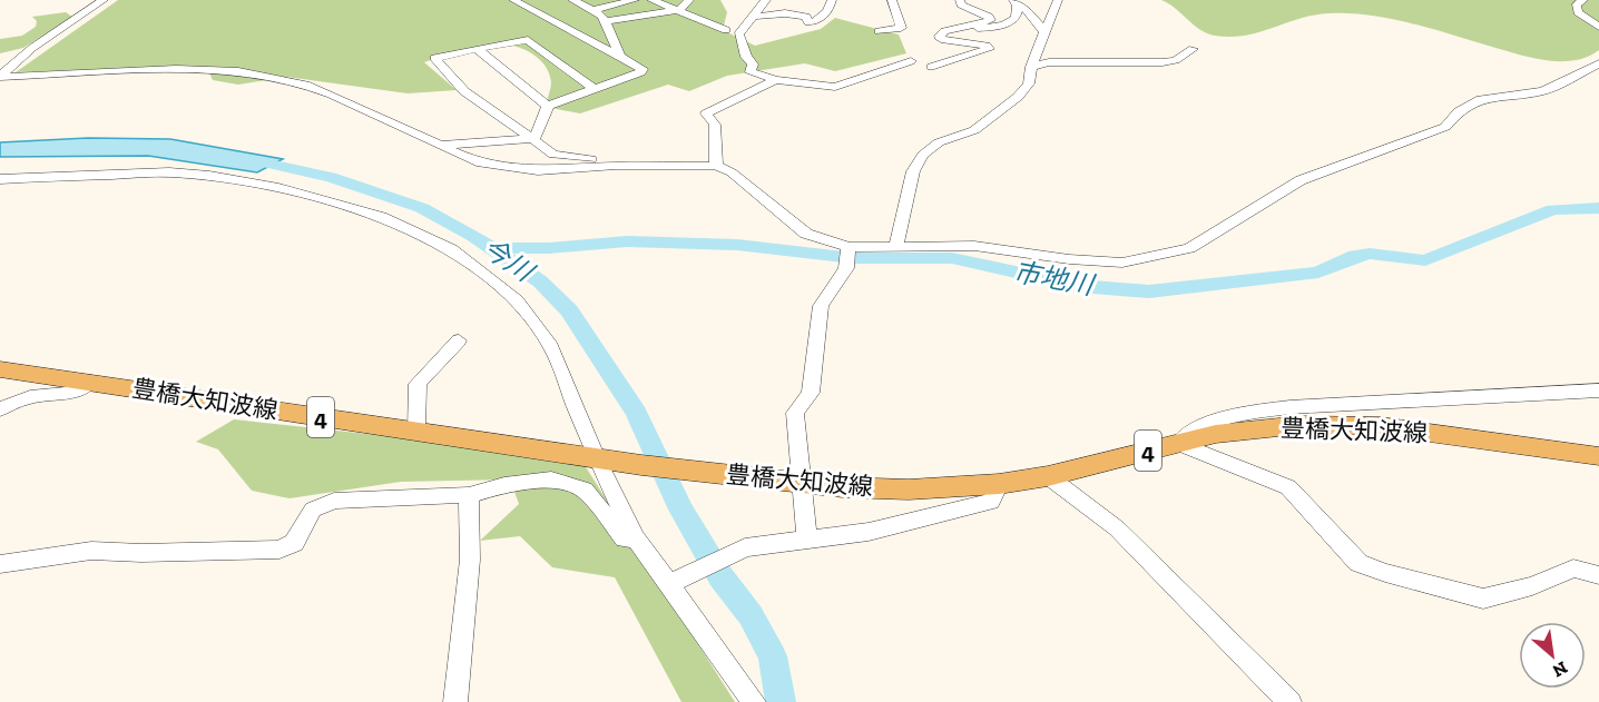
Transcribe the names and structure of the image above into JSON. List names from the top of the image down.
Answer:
{
  "streets": {
    "main road": ["豊橋大知波線", "4"]
  },
  "water": ["今川", "市地川"],
  "north": "bottom right"
}
